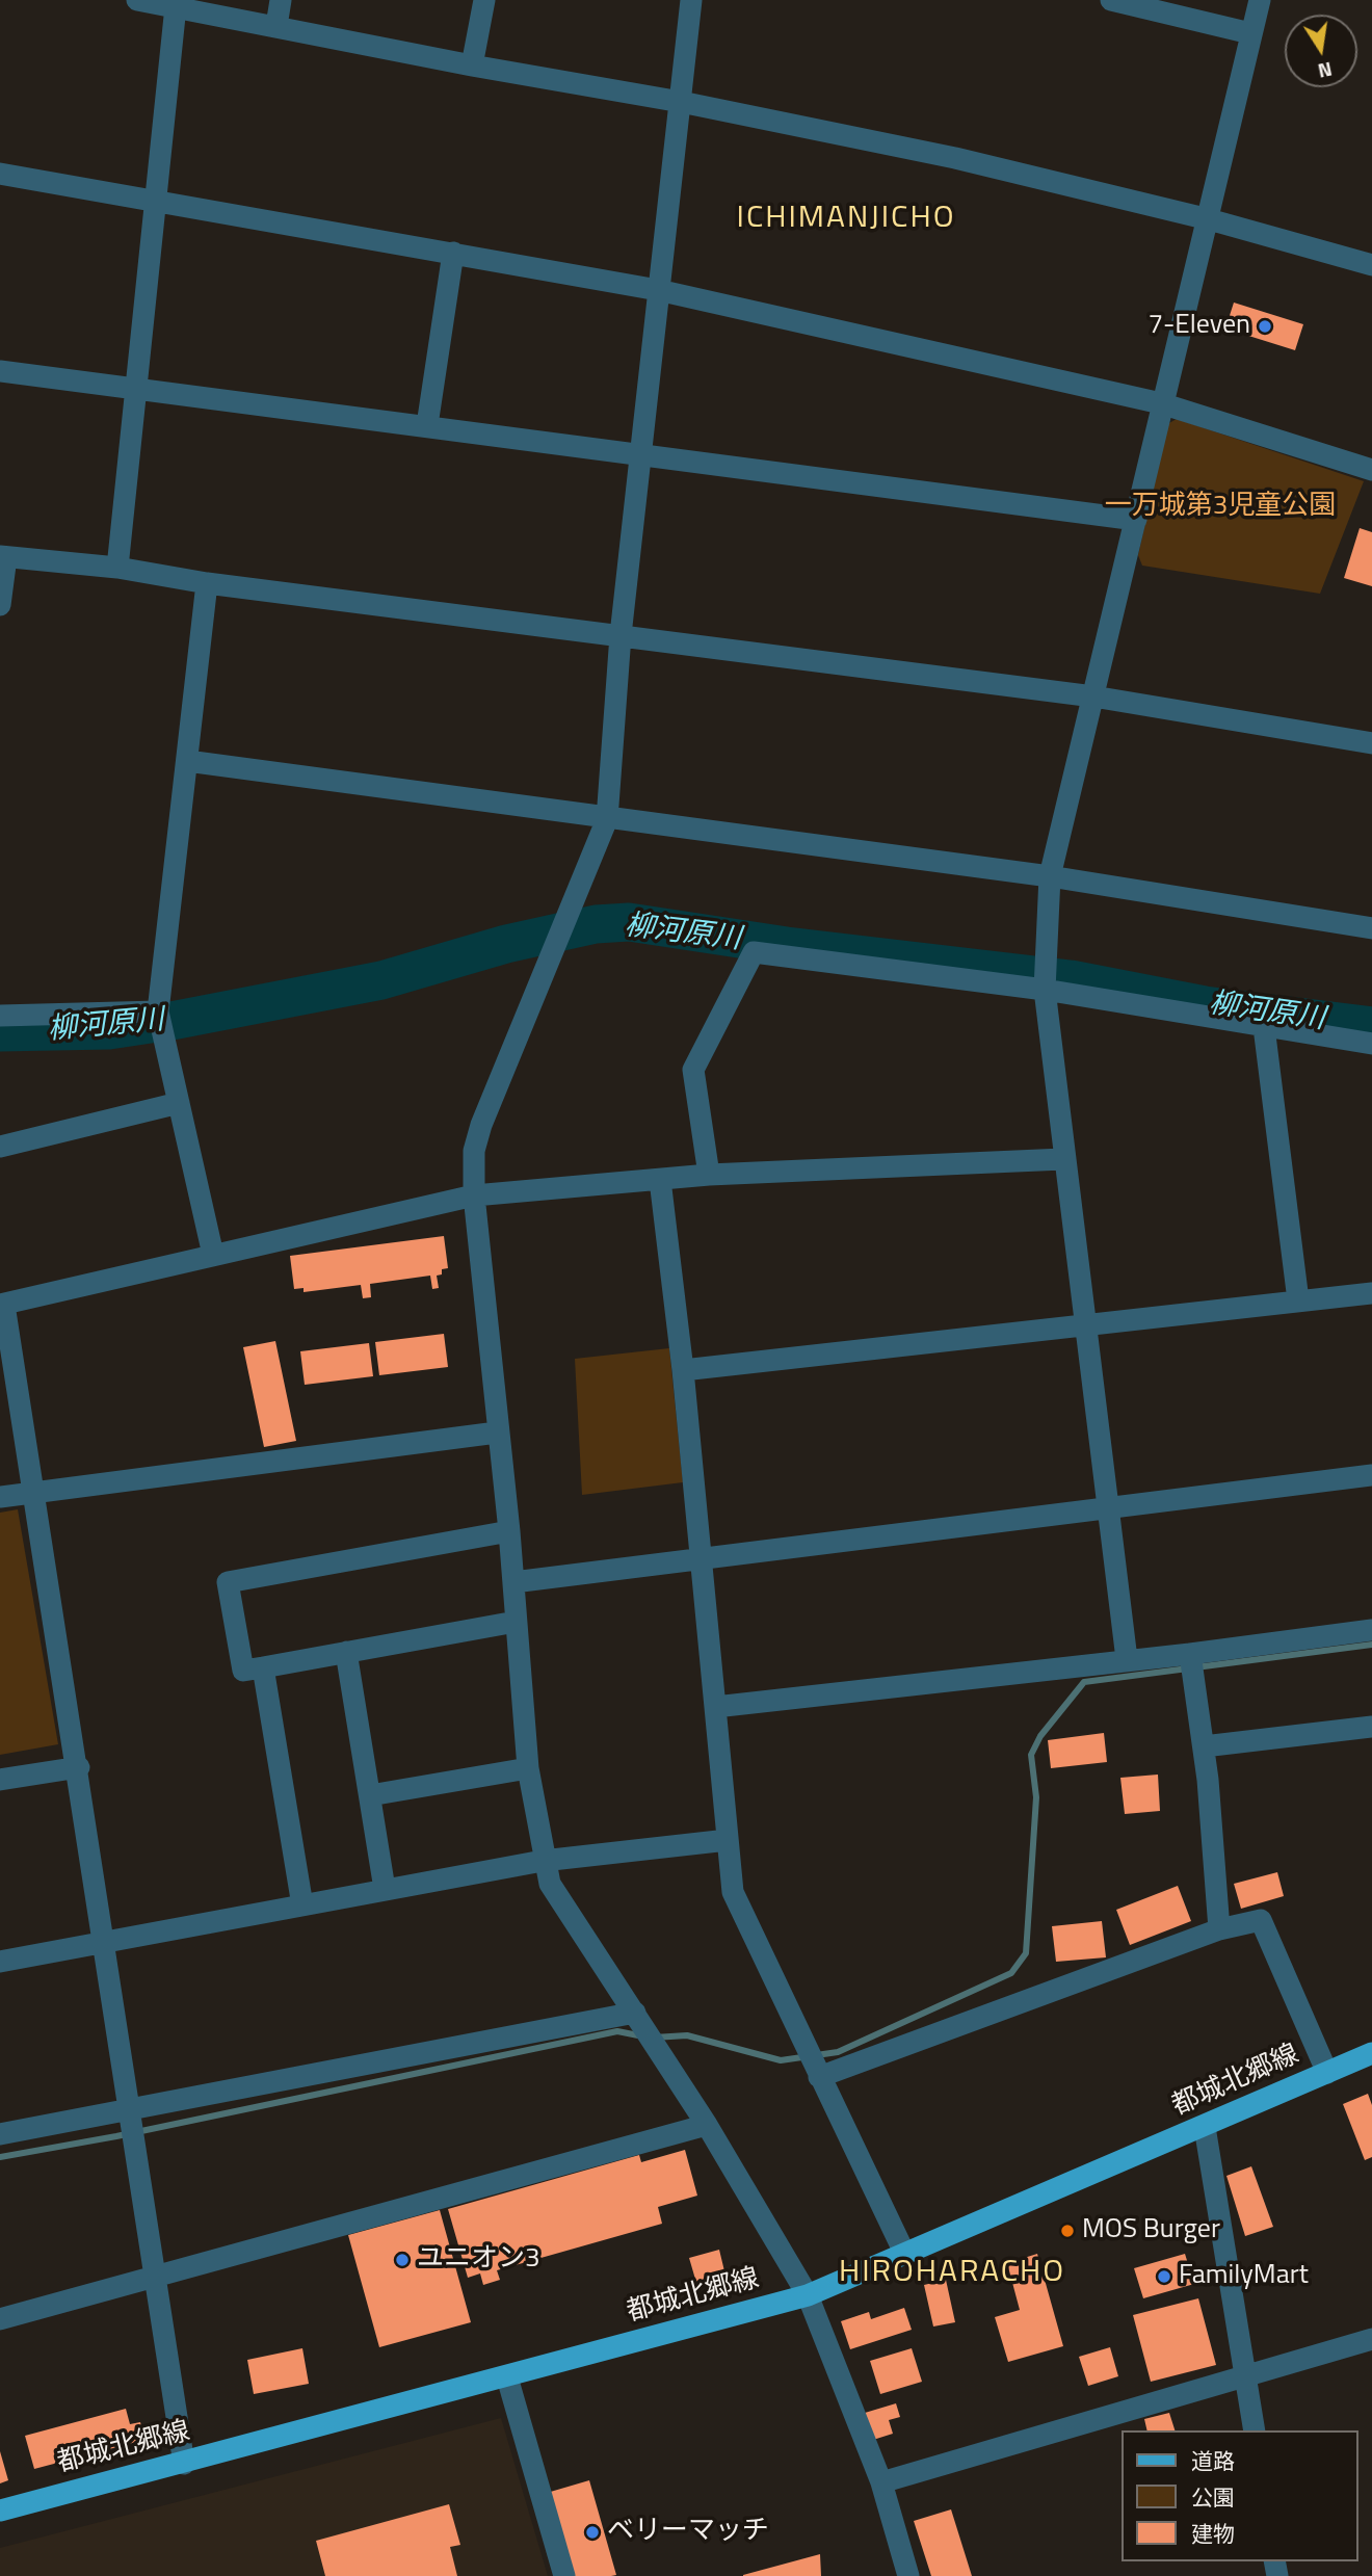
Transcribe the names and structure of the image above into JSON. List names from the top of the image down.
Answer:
{
  "streets": {
    "main road": ["都城北郷線"]
  },
  "districts": ["ICHIMANJICHO", "HIROHARACHO"],
  "water": ["柳河原川"],
  "parks": ["一万城第3児童公園"],
  "places": [
    "7-Eleven",
    "MOS Burger",
    "ユニオン3",
    "FamilyMart",
    "ベリーマッチ"
  ],
  "legend": ["道路", "公園", "建物"],
  "north": "bottom"
}
